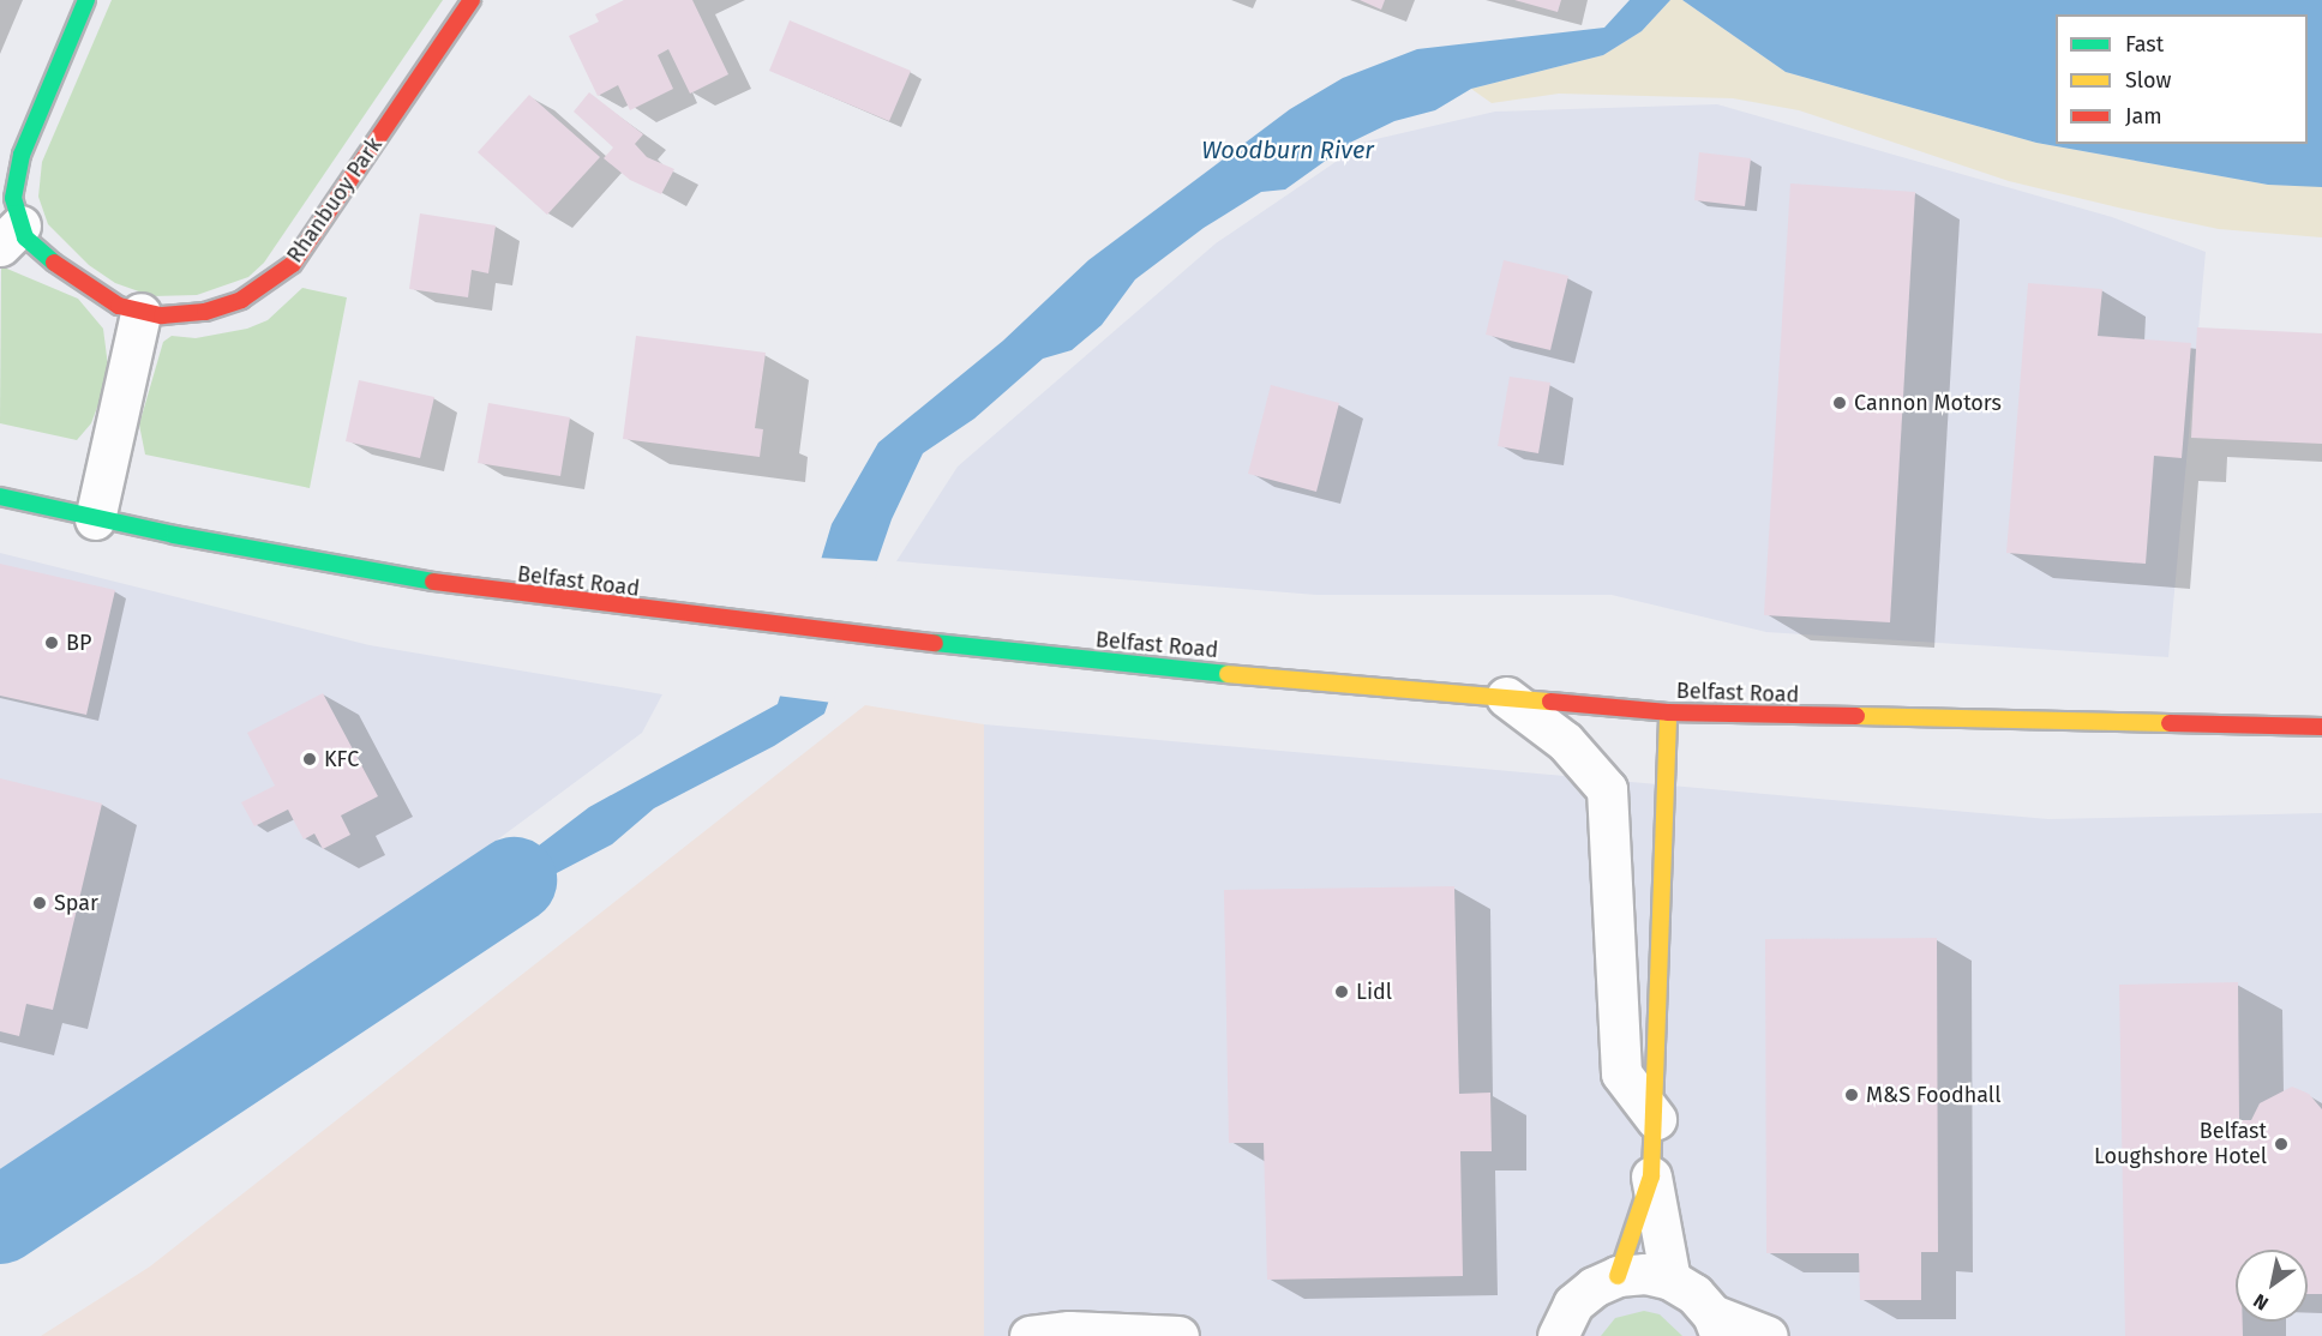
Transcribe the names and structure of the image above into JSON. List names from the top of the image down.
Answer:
{
  "streets": {
    "main road": ["Rhanbuoy Park", "Belfast Road"]
  },
  "water": ["Woodburn River"],
  "places": [
    "Cannon Motors",
    "BP",
    "KFC",
    "Spar",
    "Lidl",
    "M&S Foodhall",
    "Belfast Loughshore Hotel"
  ],
  "legend": ["Fast", "Slow", "Jam"],
  "north": "bottom left"
}
